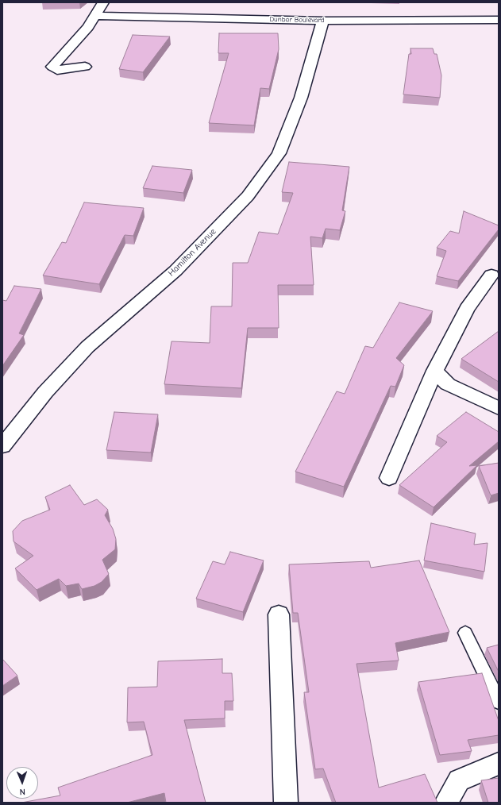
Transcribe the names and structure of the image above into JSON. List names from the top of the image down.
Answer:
{
  "streets": {
    "street": ["Dunbar Boulevard", "Hamilton Avenue"]
  },
  "crossings": [
    ["Dunbar Boulevard", "Hamilton Avenue"]
  ],
  "north": "bottom"
}
